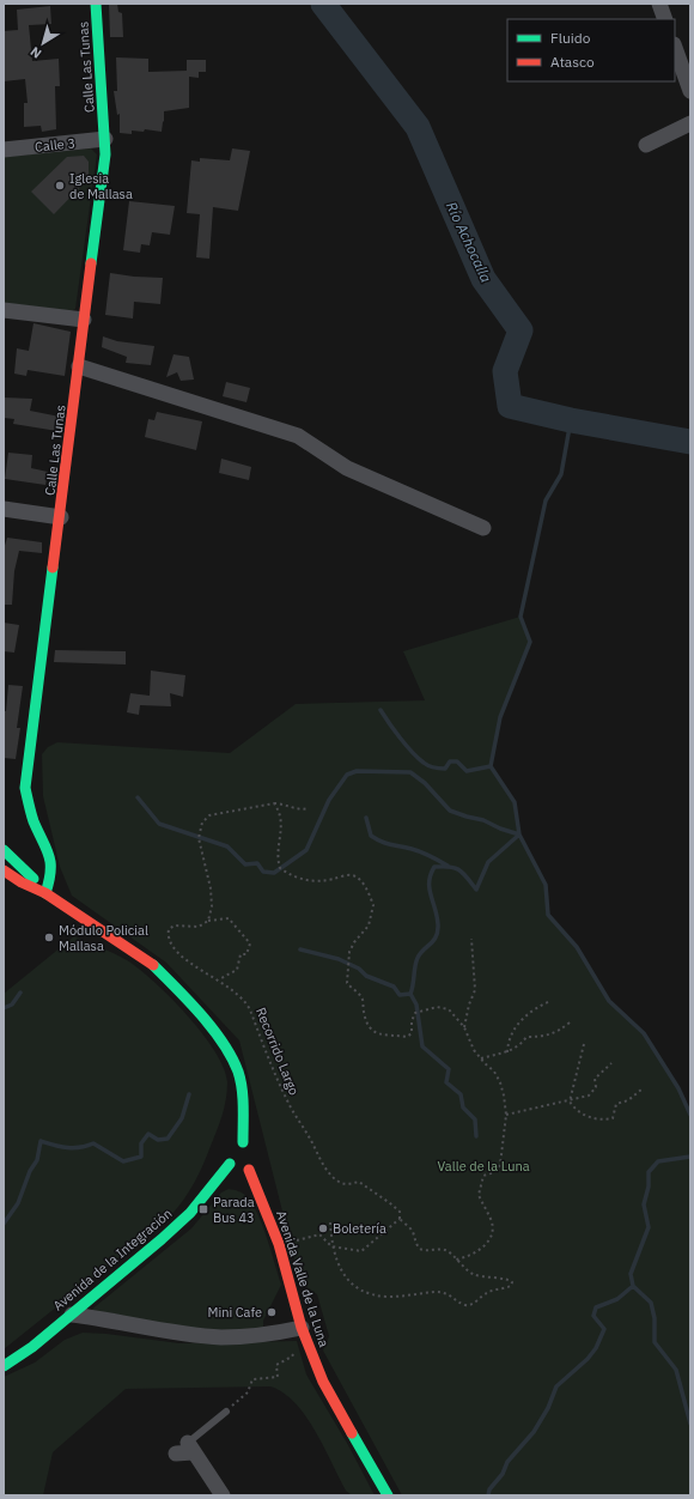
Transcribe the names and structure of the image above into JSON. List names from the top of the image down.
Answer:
{
  "streets": {
    "main road": ["Calle Las Tunas", "Avenida de la Integración", "Avenida Valle de la Luna"],
    "street": ["Calle 3"],
    "path": ["Recorrido Largo"]
  },
  "crossings": [
    ["Calle Las Tunas", "Calle 3"]
  ],
  "water": ["Río Achocalla"],
  "parks": ["Valle de la Luna"],
  "places": {
    "other": [
      "Iglesia de Mallasa",
      "Módulo Policial Mallasa",
      "Boletería",
      "Mini Cafe"
    ],
    "transit": ["Parada Bus 43"]
  },
  "legend": ["Fluido", "Atasco"],
  "north": "bottom left"
}
